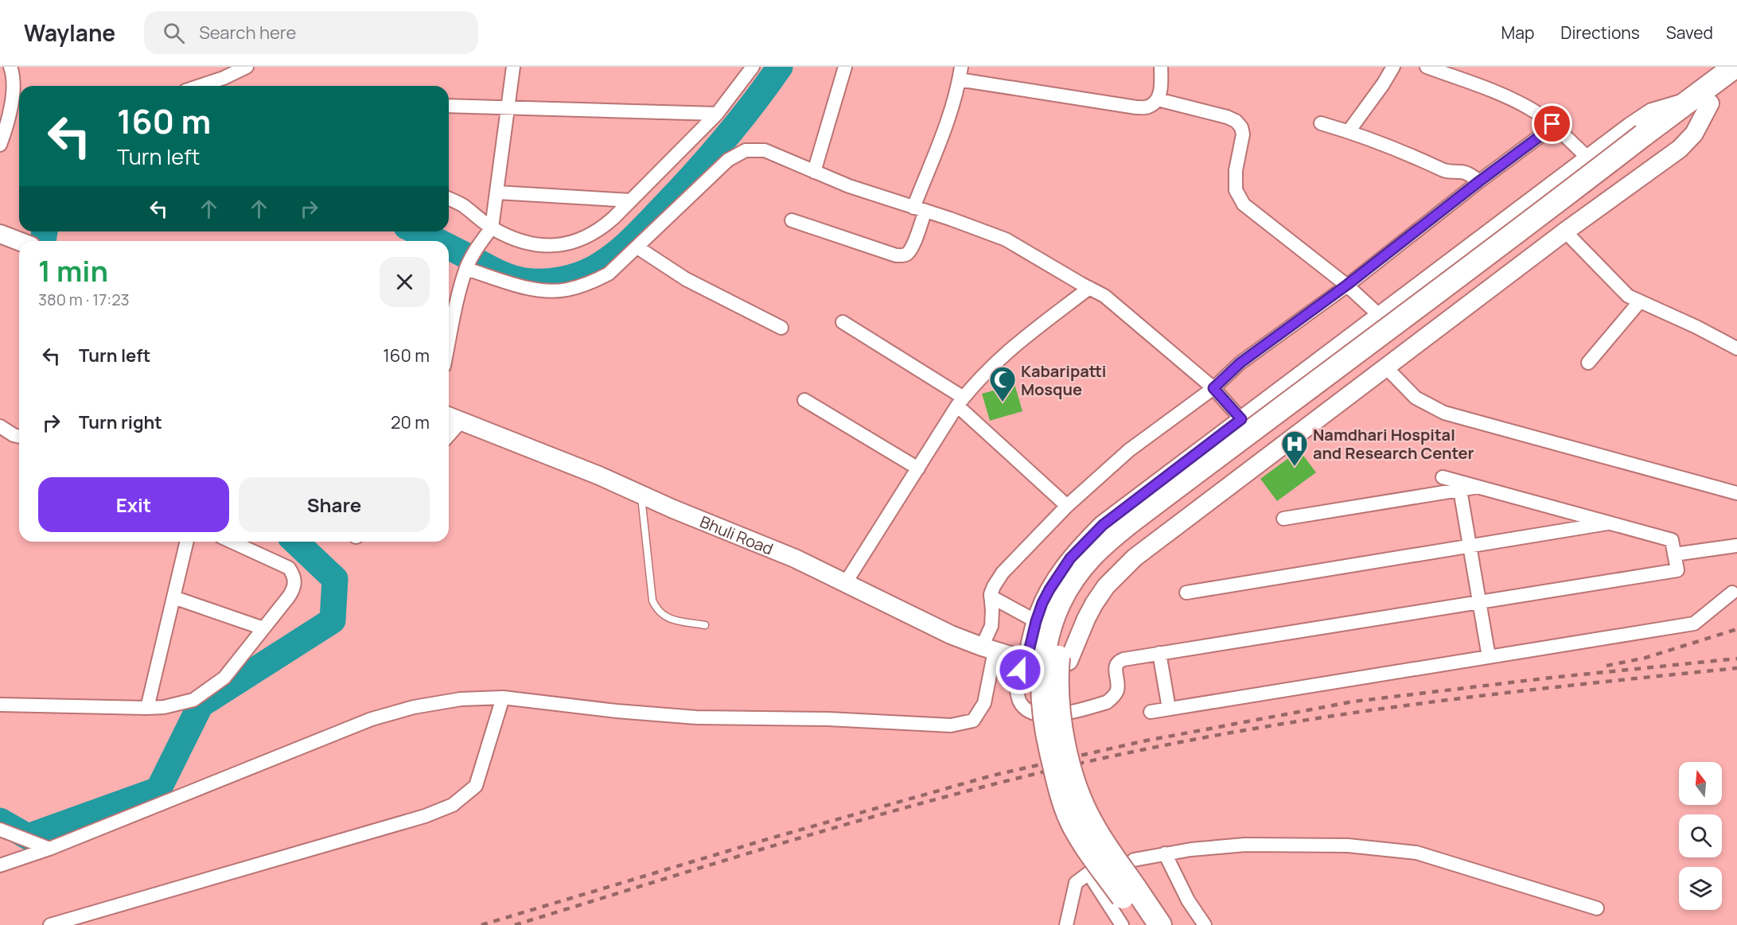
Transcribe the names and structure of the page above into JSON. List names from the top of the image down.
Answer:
{
  "streets": {
    "main road": ["Bhuli Road"]
  },
  "places": {
    "mosque": ["Kabaripatti Mosque"],
    "hospital": ["Namdhari Hospital and Research Center"]
  },
  "north": "top",
  "page": {
    "header": "Waylane",
    "search": "Search here",
    "nav": ["Map", "Directions", "Saved"],
    "turn": ["160 m", "Turn left"],
    "heading": ["1 min", "380 m · 17:23"],
    "list": [
      {
        "name": "Turn left",
        "value": "160 m"
      },
      {
        "name": "Turn right",
        "value": "20 m"
      }
    ],
    "buttons": ["Exit", "Share"]
  }
}
